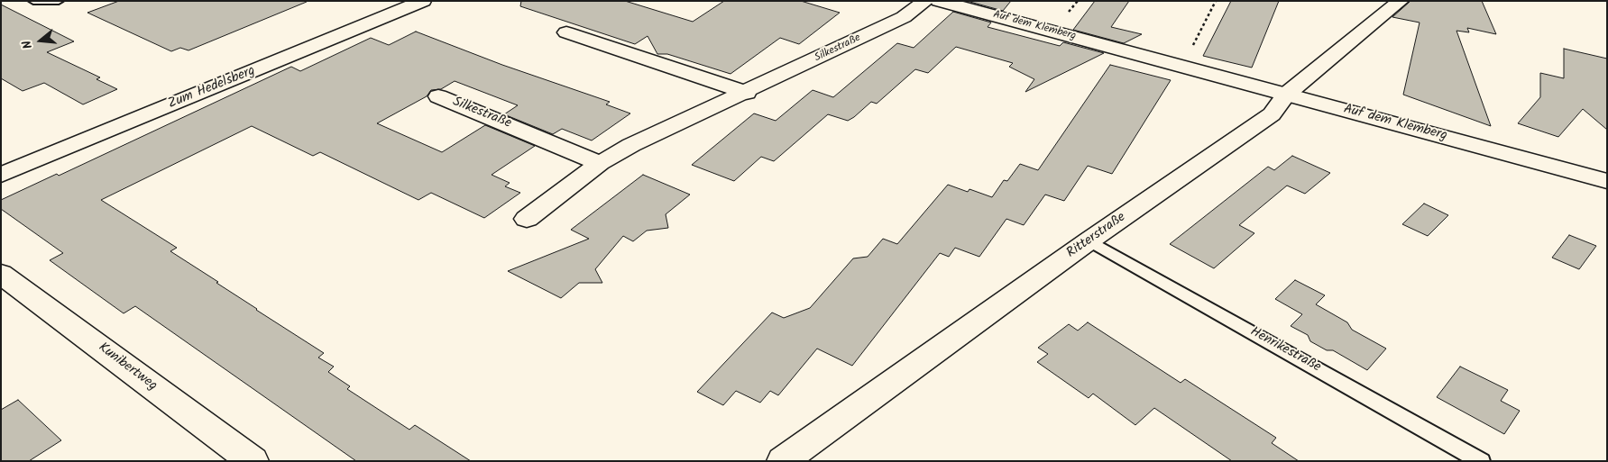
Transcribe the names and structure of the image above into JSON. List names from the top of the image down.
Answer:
{
  "streets": {
    "street": [
      "Auf dem Klemberg",
      "Silkestraße",
      "Zum Hedelsberg",
      "Ritterstraße",
      "Kunibertweg"
    ],
    "lane": ["Henrikestraße"]
  },
  "crossings": [
    ["Auf dem Klemberg", "Ritterstraße"],
    ["Ritterstraße", "Henrikestraße"]
  ],
  "north": "left"
}
